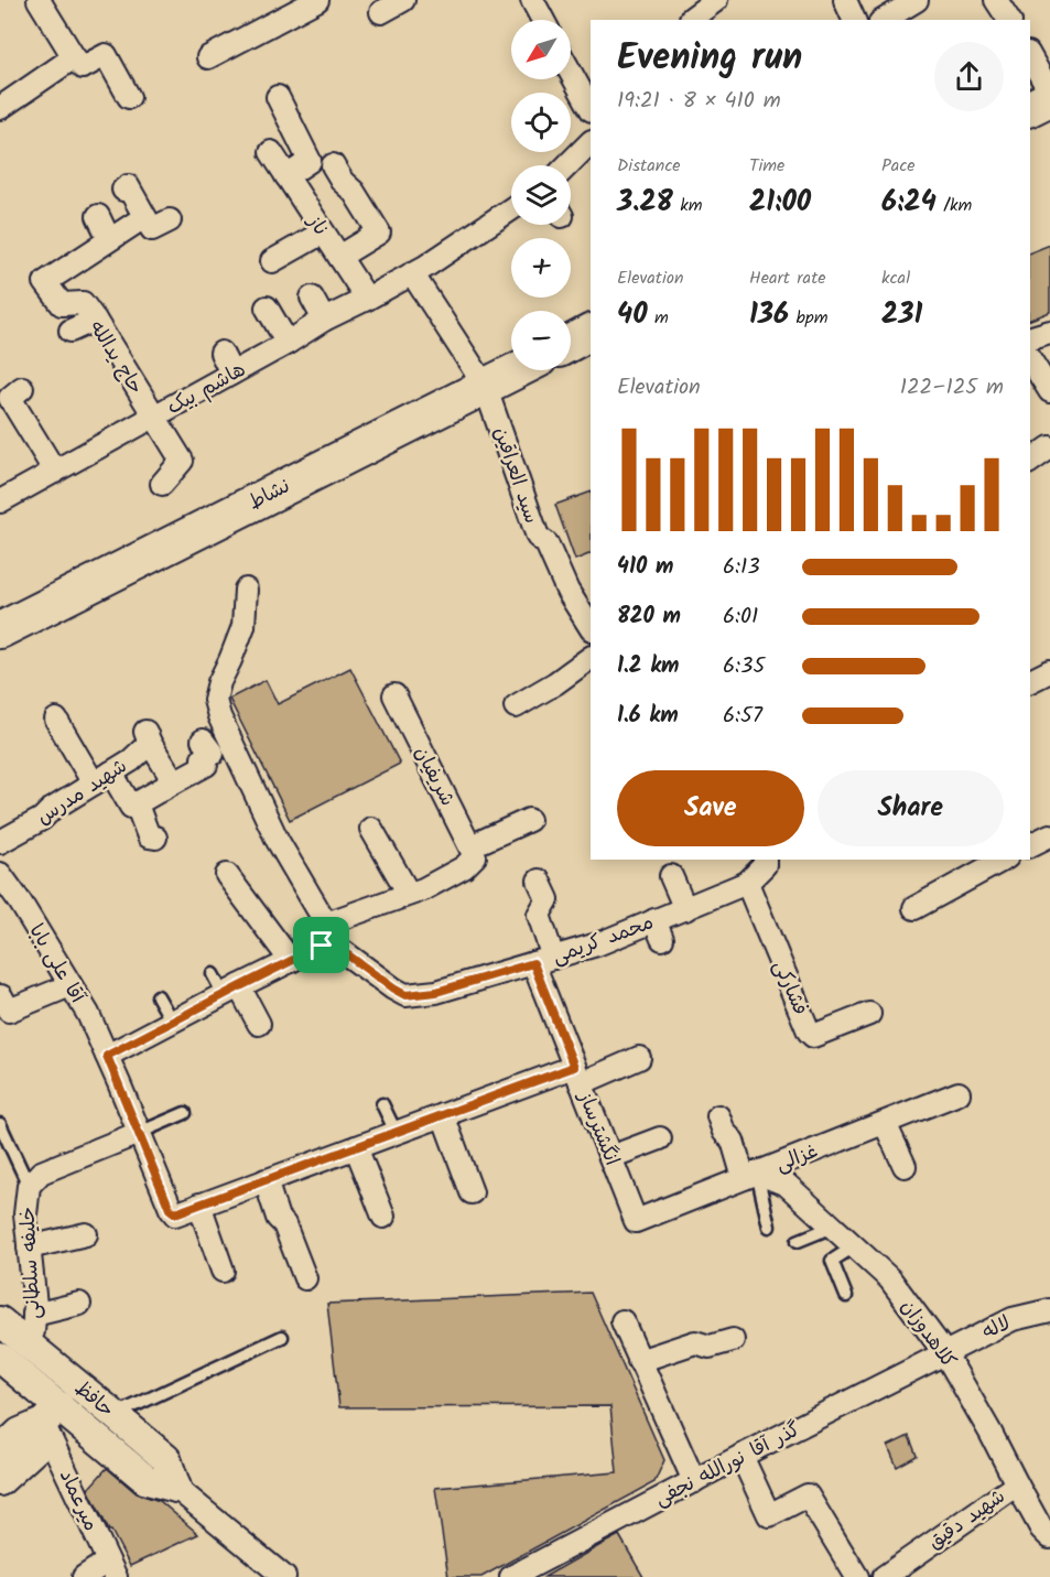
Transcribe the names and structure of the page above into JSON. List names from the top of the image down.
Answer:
{
  "streets": {
    "main road": ["نشاط"],
    "street": [
      "ناز",
      "حاج یدالله",
      "هاشم بیک",
      "سید العراقین",
      "شریفیان",
      "شهید مدرس",
      "محمد کریمی",
      "آقا علی بابا",
      "فشارکی",
      "انگشترساز",
      "غزالی",
      "خلیفه سلطانی",
      "لاله",
      "کلاهدوزان",
      "حافظ",
      "گذر آقا نورالله نجفی",
      "میرعماد",
      "شهید دقیق"
    ]
  },
  "crossings": [
    ["ناز", "هاشم بیک"],
    ["حاج یدالله", "هاشم بیک"],
    ["سید العراقین", "نشاط"],
    ["محمد کریمی", "فشارکی"],
    ["محمد کریمی", "انگشترساز"],
    ["انگشترساز", "غزالی"],
    ["غزالی", "کلاهدوزان"],
    ["خلیفه سلطانی", "حافظ"],
    ["لاله", "کلاهدوزان"],
    ["لاله", "گذر آقا نورالله نجفی"],
    ["کلاهدوزان", "گذر آقا نورالله نجفی"],
    ["کلاهدوزان", "شهید دقیق"],
    ["حافظ", "میرعماد"]
  ],
  "north": "bottom left",
  "page": {
    "map_buttons": ["+", "−"],
    "heading": ["Evening run", "19:21 · 8 × 410 m"],
    "stats": [
      ["Distance", "3.28 km"],
      ["Time", "21:00"],
      ["Pace", "6:24 /km"],
      ["Elevation", "40 m"],
      ["Heart rate", "136 bpm"],
      ["kcal", "231"]
    ],
    "chart": ["Elevation", "122–125 m"],
    "list": [
      {
        "name": "410 m",
        "note": "6:13"
      },
      {
        "name": "820 m",
        "note": "6:01"
      },
      {
        "name": "1.2 km",
        "note": "6:35"
      },
      {
        "name": "1.6 km",
        "note": "6:57"
      }
    ],
    "buttons": ["Save", "Share"]
  }
}
